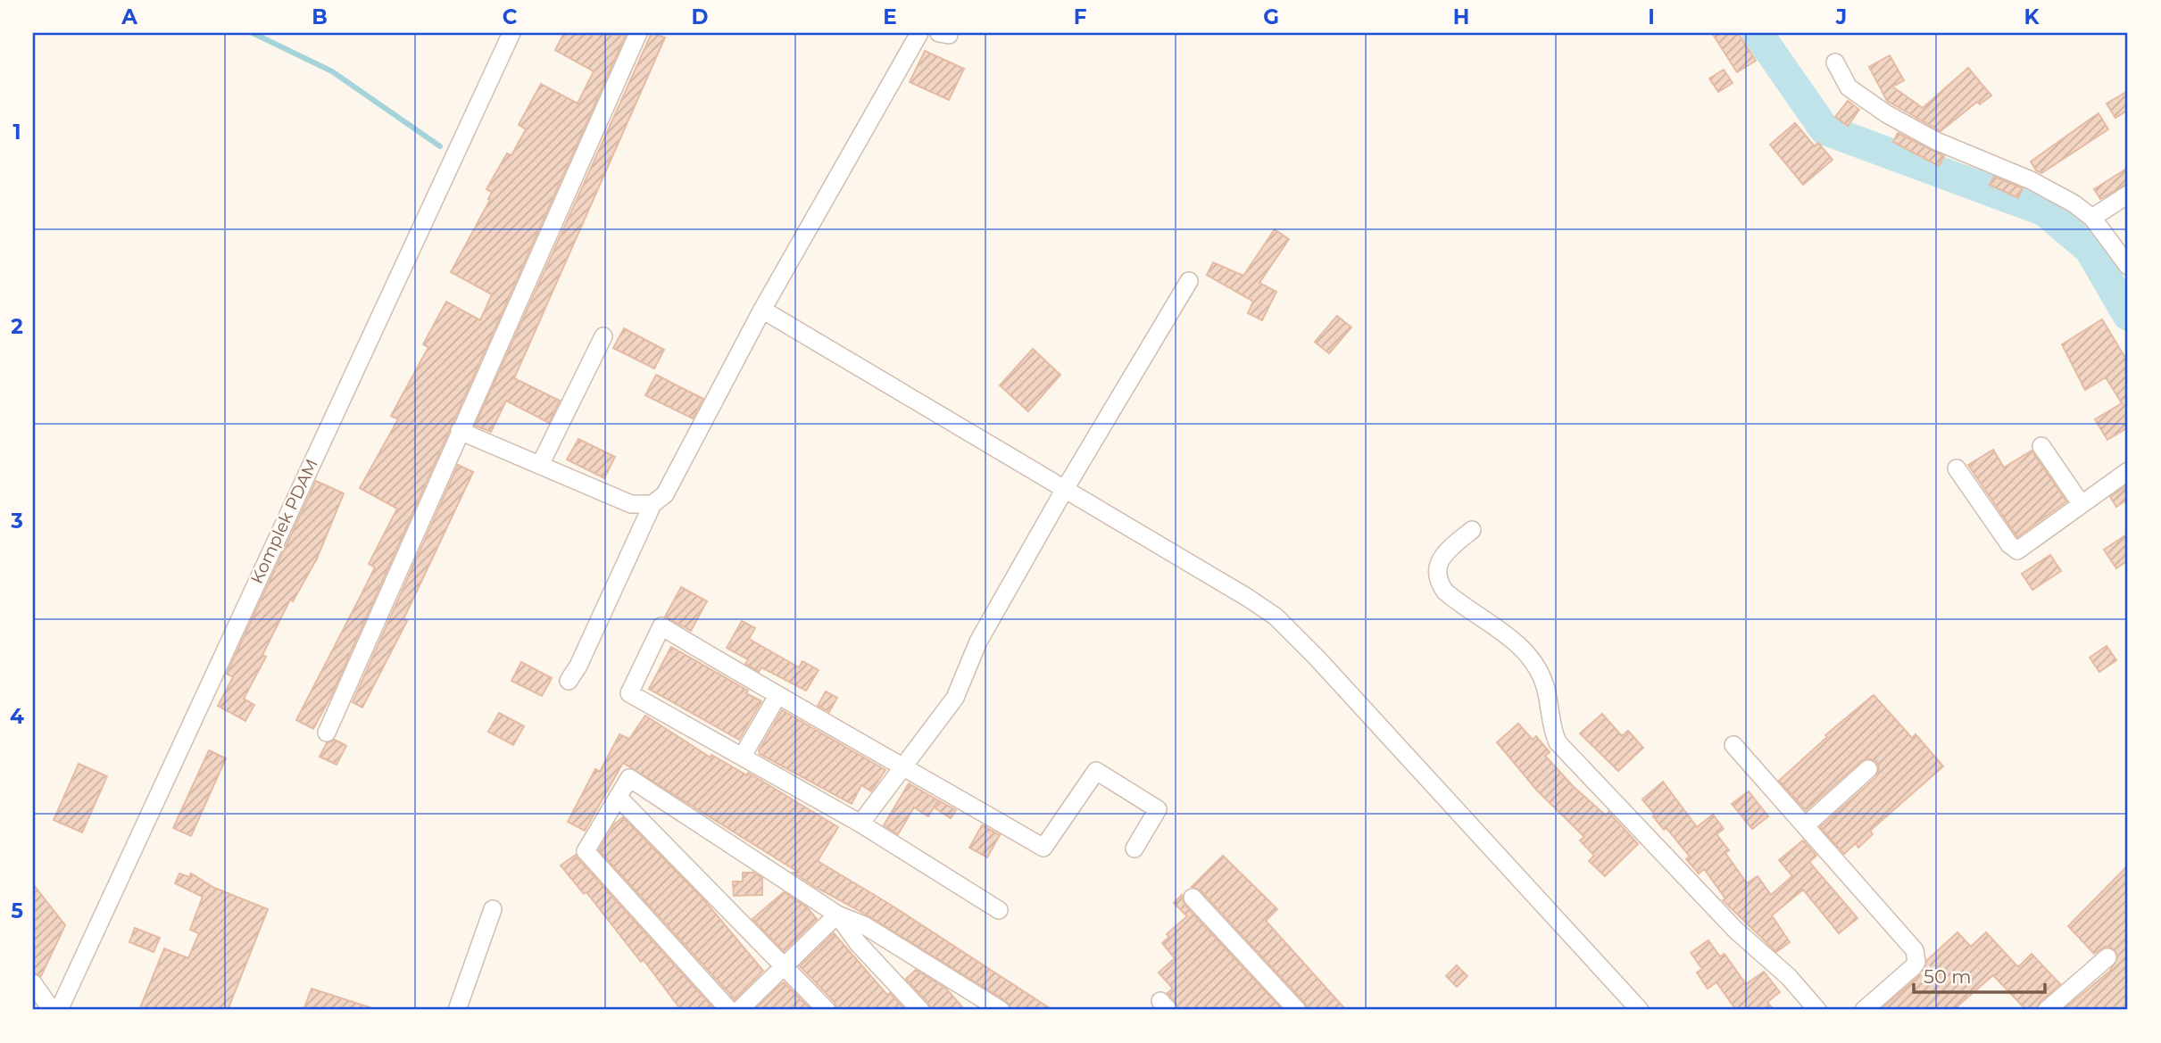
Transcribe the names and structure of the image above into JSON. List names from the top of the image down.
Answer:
{
  "streets": {
    "street": ["Komplek PDAM"]
  },
  "scale_bar": "50 m",
  "grid": {
    "columns": [
      "A",
      "B",
      "C",
      "D",
      "E",
      "F",
      "G",
      "H",
      "I",
      "J",
      "K"
    ],
    "rows": [
      "1",
      "2",
      "3",
      "4",
      "5"
    ]
  }
}
